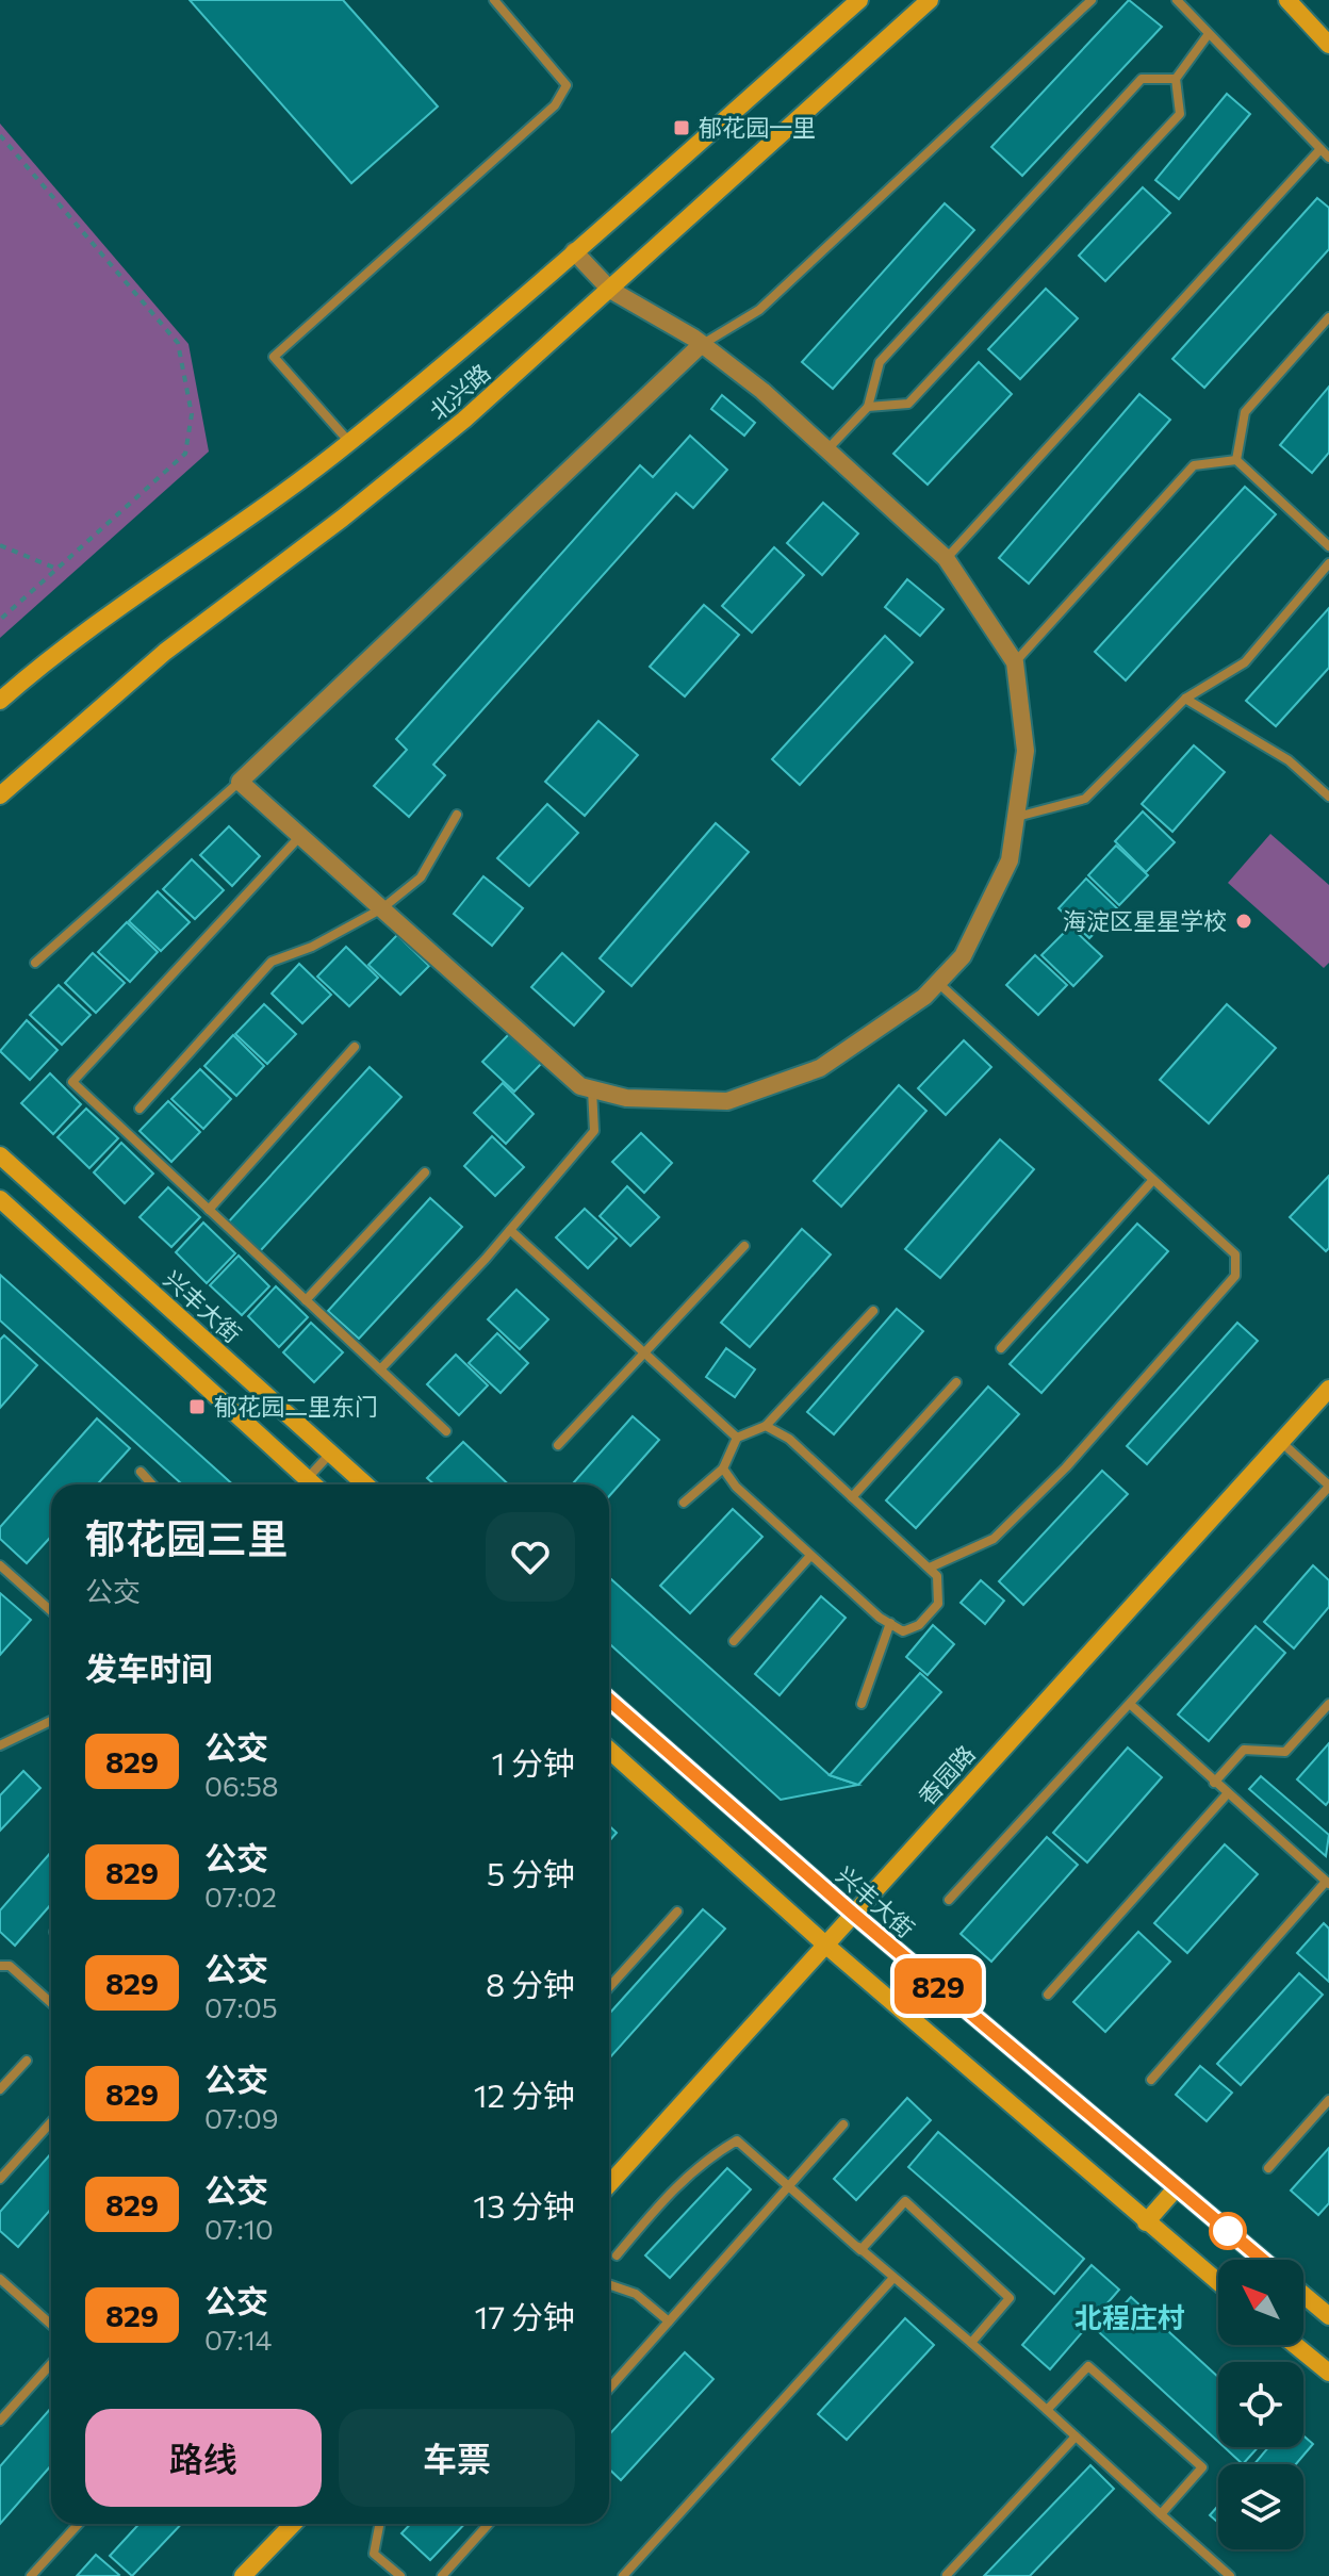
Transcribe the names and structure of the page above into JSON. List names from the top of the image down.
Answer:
{
  "streets": {
    "main road": ["北兴路", "兴丰大街", "香园路"]
  },
  "crossings": [
    ["兴丰大街", "香园路"]
  ],
  "districts": ["北程庄村"],
  "places": {
    "transit": ["郁花园一里", "郁花园二里东门"],
    "other": ["海淀区星星学校"]
  },
  "lines": ["bus line 829"],
  "north": "top left",
  "page": {
    "on_map": "829",
    "heading": [
      ["郁花园三里", "公交"],
      "发车时间"
    ],
    "list": [
      {
        "mark": "829",
        "name": "公交",
        "note": "06:58",
        "value": "1 分钟"
      },
      {
        "mark": "829",
        "name": "公交",
        "note": "07:02",
        "value": "5 分钟"
      },
      {
        "mark": "829",
        "name": "公交",
        "note": "07:05",
        "value": "8 分钟"
      },
      {
        "mark": "829",
        "name": "公交",
        "note": "07:09",
        "value": "12 分钟"
      },
      {
        "mark": "829",
        "name": "公交",
        "note": "07:10",
        "value": "13 分钟"
      },
      {
        "mark": "829",
        "name": "公交",
        "note": "07:14",
        "value": "17 分钟"
      }
    ],
    "buttons": ["路线", "车票"]
  }
}
